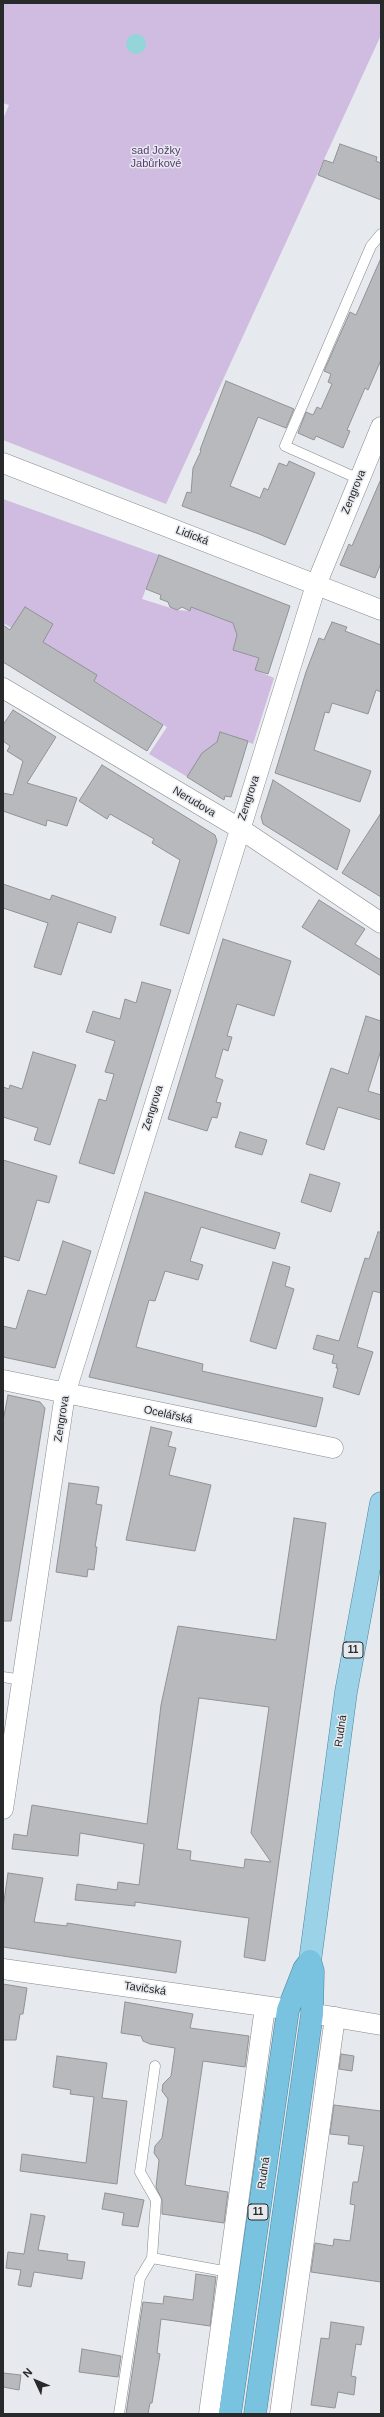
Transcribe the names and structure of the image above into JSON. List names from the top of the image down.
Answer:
{
  "streets": {
    "highway": ["11", "Rudná"],
    "street": [
      "Zengrova",
      "Lidická",
      "Nerudova",
      "Ocelářská",
      "Tavičská"
    ]
  },
  "crossings": [
    ["Zengrova", "Lidická"],
    ["Zengrova", "Nerudova"],
    ["Zengrova", "Ocelářská"],
    ["Rudná", "Tavičská"]
  ],
  "parks": ["sad Jožky Jabůrkové"],
  "north": "top left"
}
